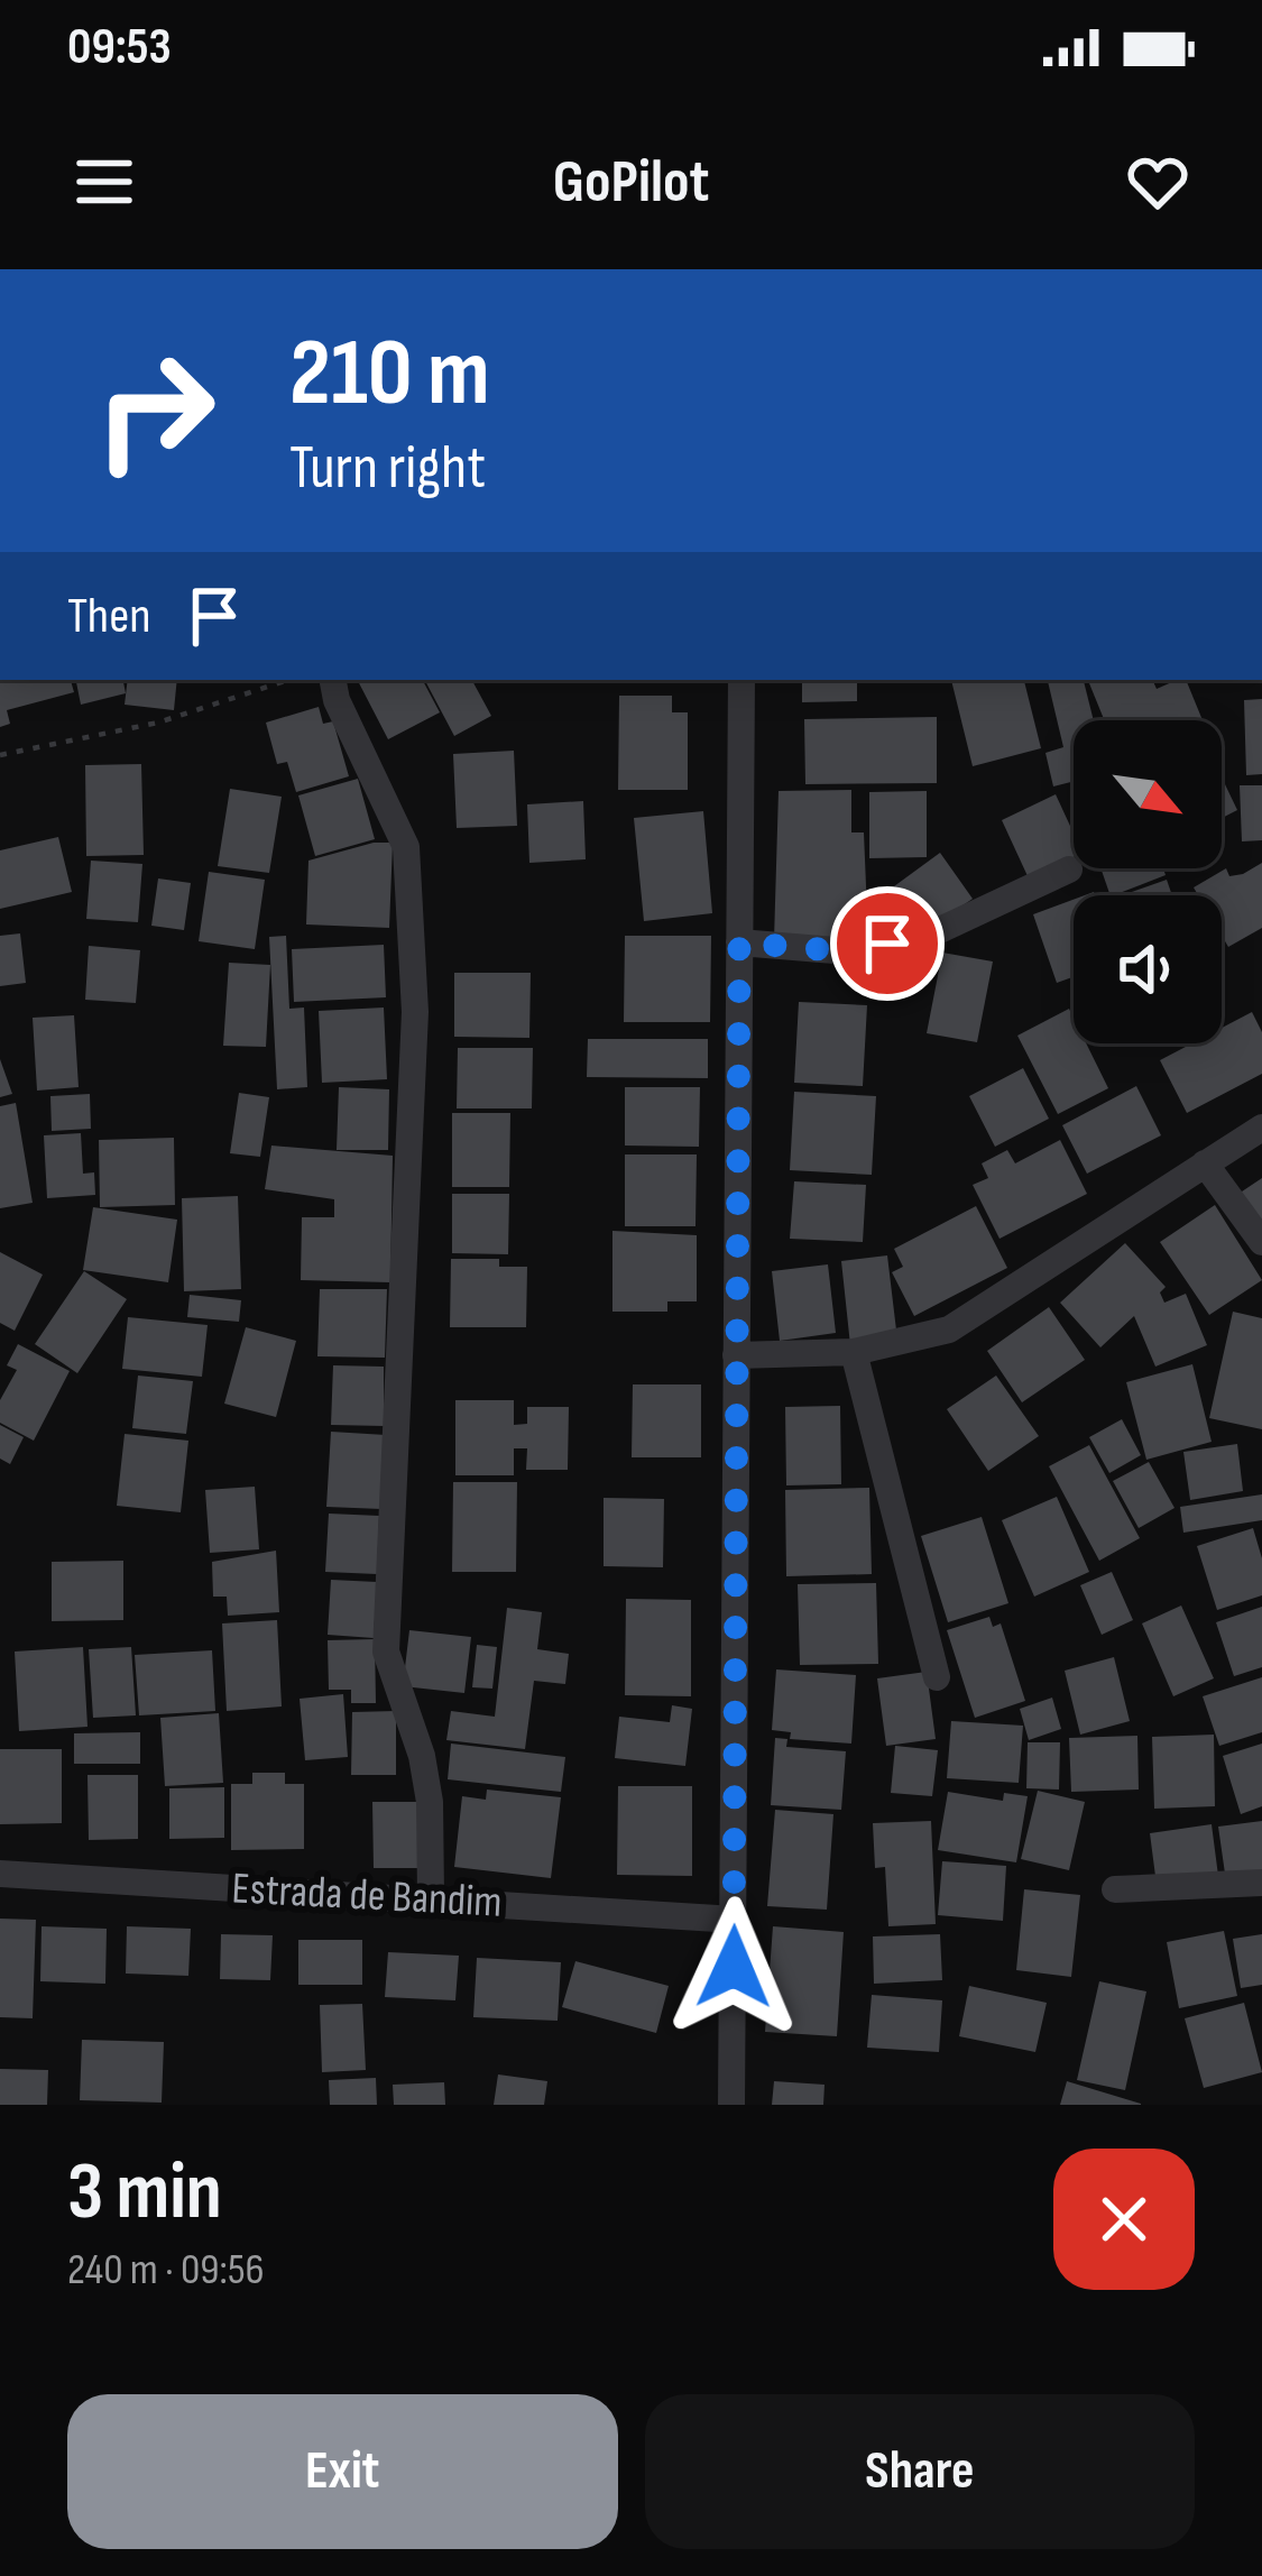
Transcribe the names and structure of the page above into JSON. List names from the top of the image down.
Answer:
{
  "streets": {
    "street": ["Estrada de Bandim"]
  },
  "north": "bottom right",
  "page": {
    "status": "09:53",
    "header": "GoPilot",
    "turn": ["210 m", "Turn right"],
    "then": "Then",
    "heading": ["3 min", "240 m · 09:56"],
    "buttons": ["Exit", "Share"]
  }
}
